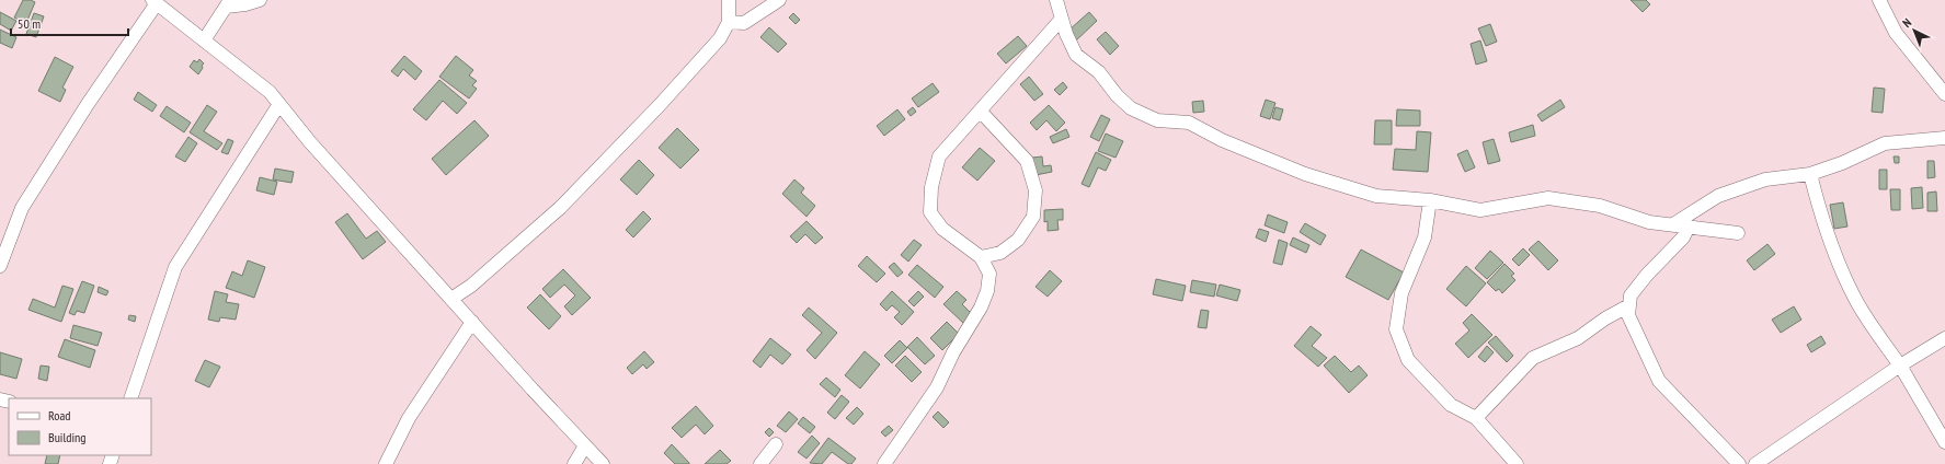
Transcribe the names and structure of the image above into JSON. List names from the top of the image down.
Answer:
{
  "legend": ["Road", "Building"],
  "scale_bar": "50 m",
  "north": "top left"
}
